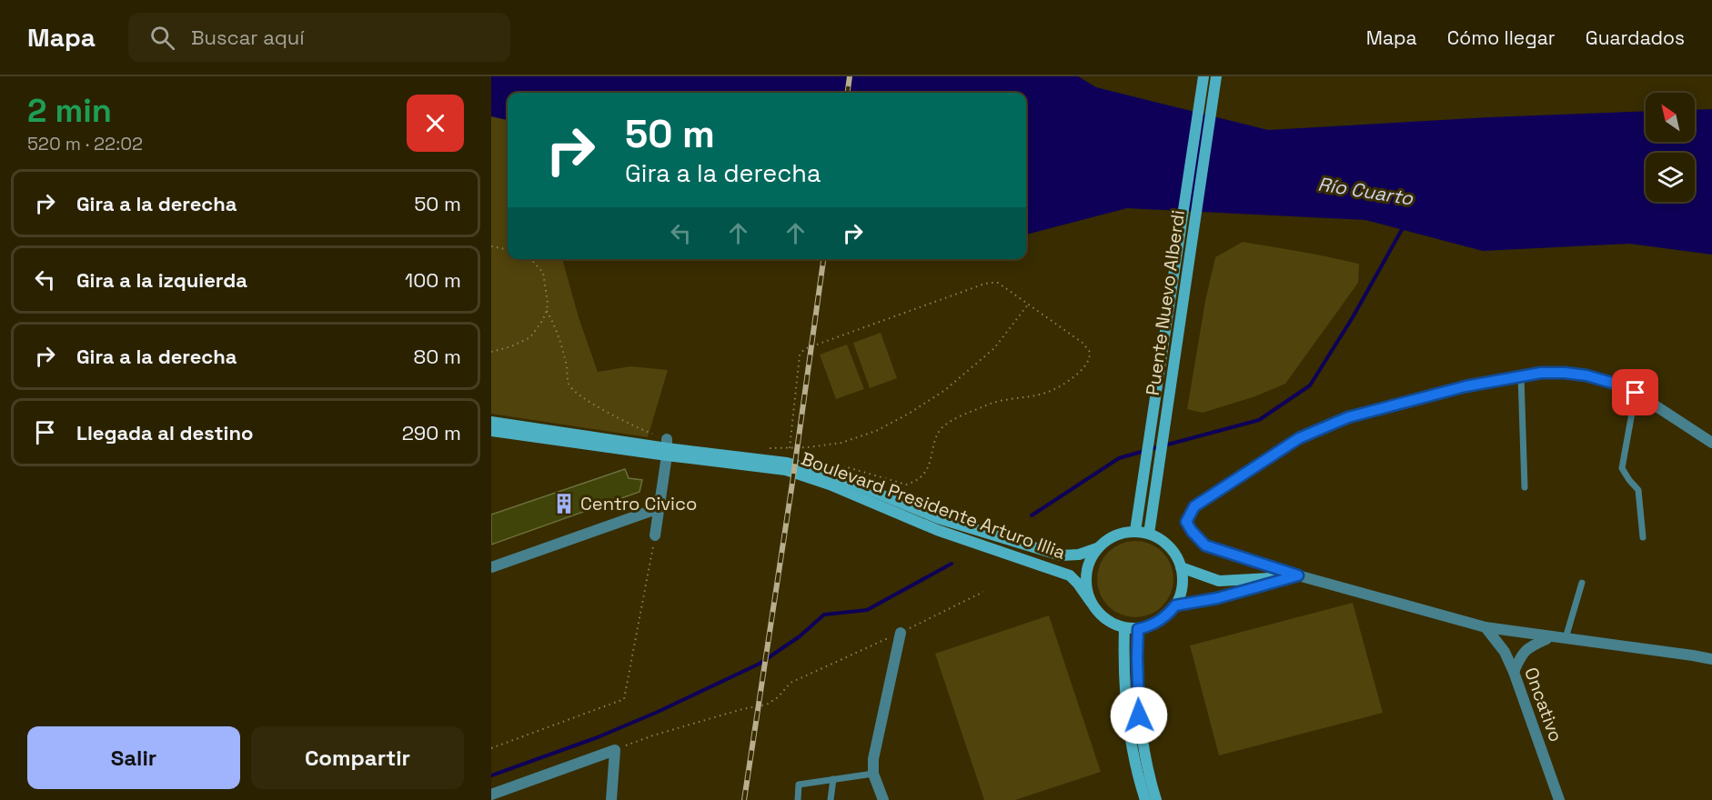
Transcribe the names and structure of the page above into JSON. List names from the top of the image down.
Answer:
{
  "streets": {
    "main road": ["Puente Nuevo Alberdi", "Boulevard Presidente Arturo Illia"],
    "street": ["Oncativo"]
  },
  "crossings": [
    ["Puente Nuevo Alberdi", "Boulevard Presidente Arturo Illia"]
  ],
  "water": ["Río Cuarto"],
  "places": {
    "building": ["Centro Civico"]
  },
  "north": "top left",
  "page": {
    "header": "Mapa",
    "search": "Buscar aquí",
    "nav": ["Mapa", "Cómo llegar", "Guardados"],
    "heading": ["2 min", "520 m · 22:02"],
    "turn": ["50 m", "Gira a la derecha"],
    "list": [
      {
        "name": "Gira a la derecha",
        "value": "50 m"
      },
      {
        "name": "Gira a la izquierda",
        "value": "100 m"
      },
      {
        "name": "Gira a la derecha",
        "value": "80 m"
      },
      {
        "name": "Llegada al destino",
        "value": "290 m"
      }
    ],
    "buttons": ["Salir", "Compartir"]
  }
}
